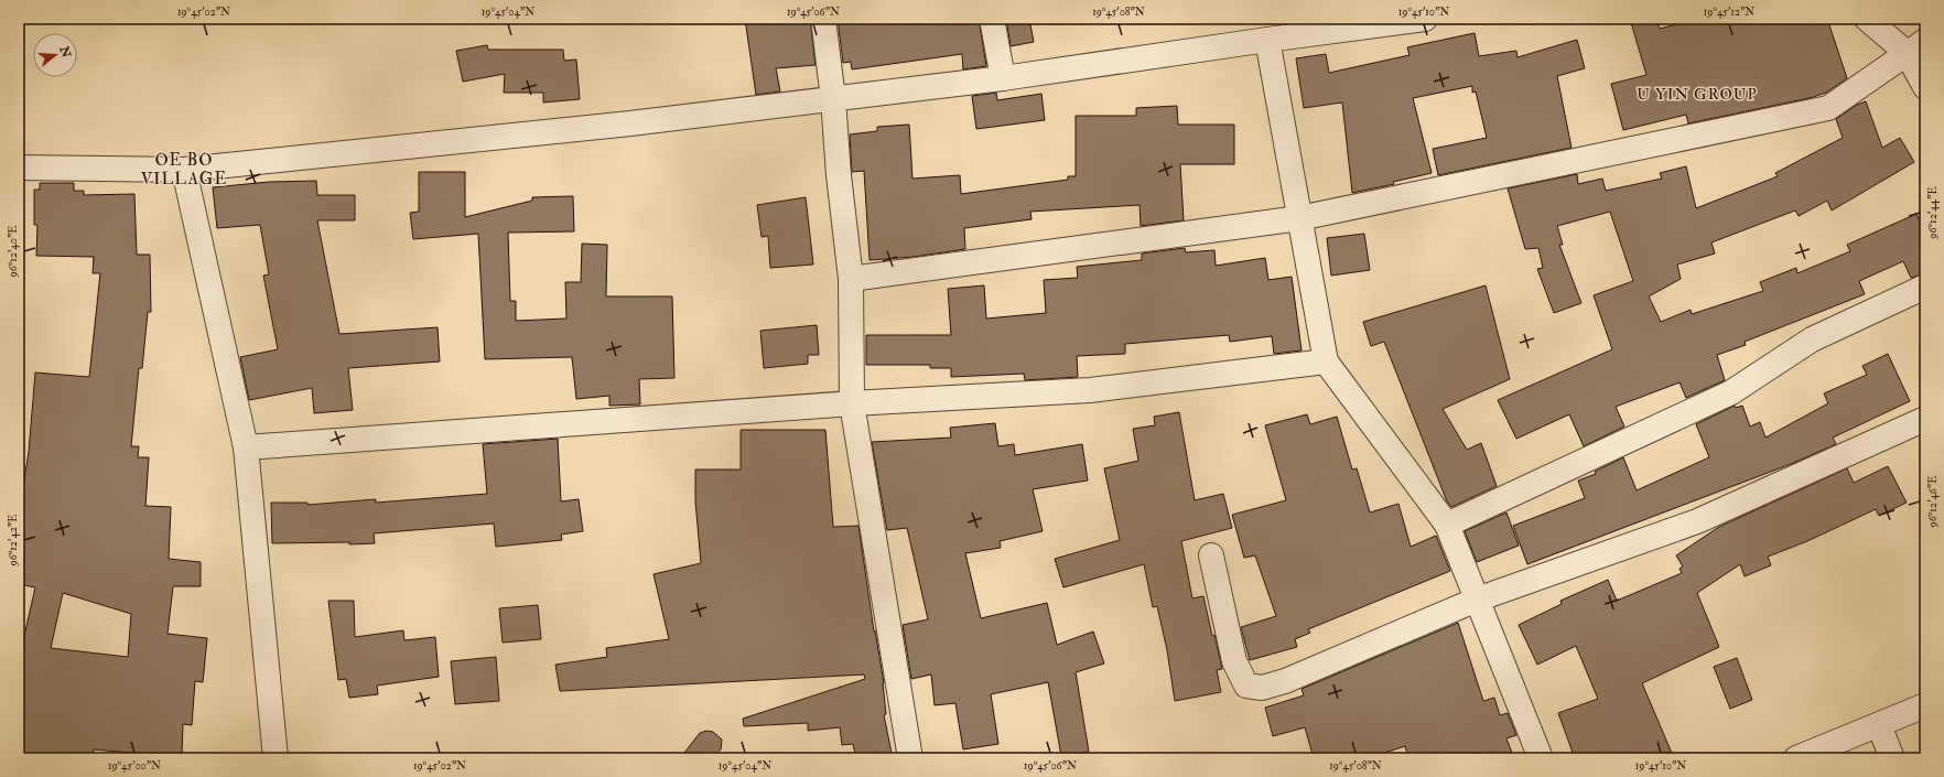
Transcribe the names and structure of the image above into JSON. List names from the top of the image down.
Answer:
{
  "districts": ["U YIN GROUP", "OE BO VILLAGE"],
  "north": "right",
  "coordinates": [
    "19°45'02\"N",
    "19°45'04\"N",
    "19°45'06\"N",
    "19°45'08\"N",
    "19°45'10\"N",
    "19°45'12\"N",
    "96°12'44\"E",
    "96°12'40\"E",
    "96°12'46\"E",
    "96°12'42\"E",
    "19°45'00\"N"
  ]
}
